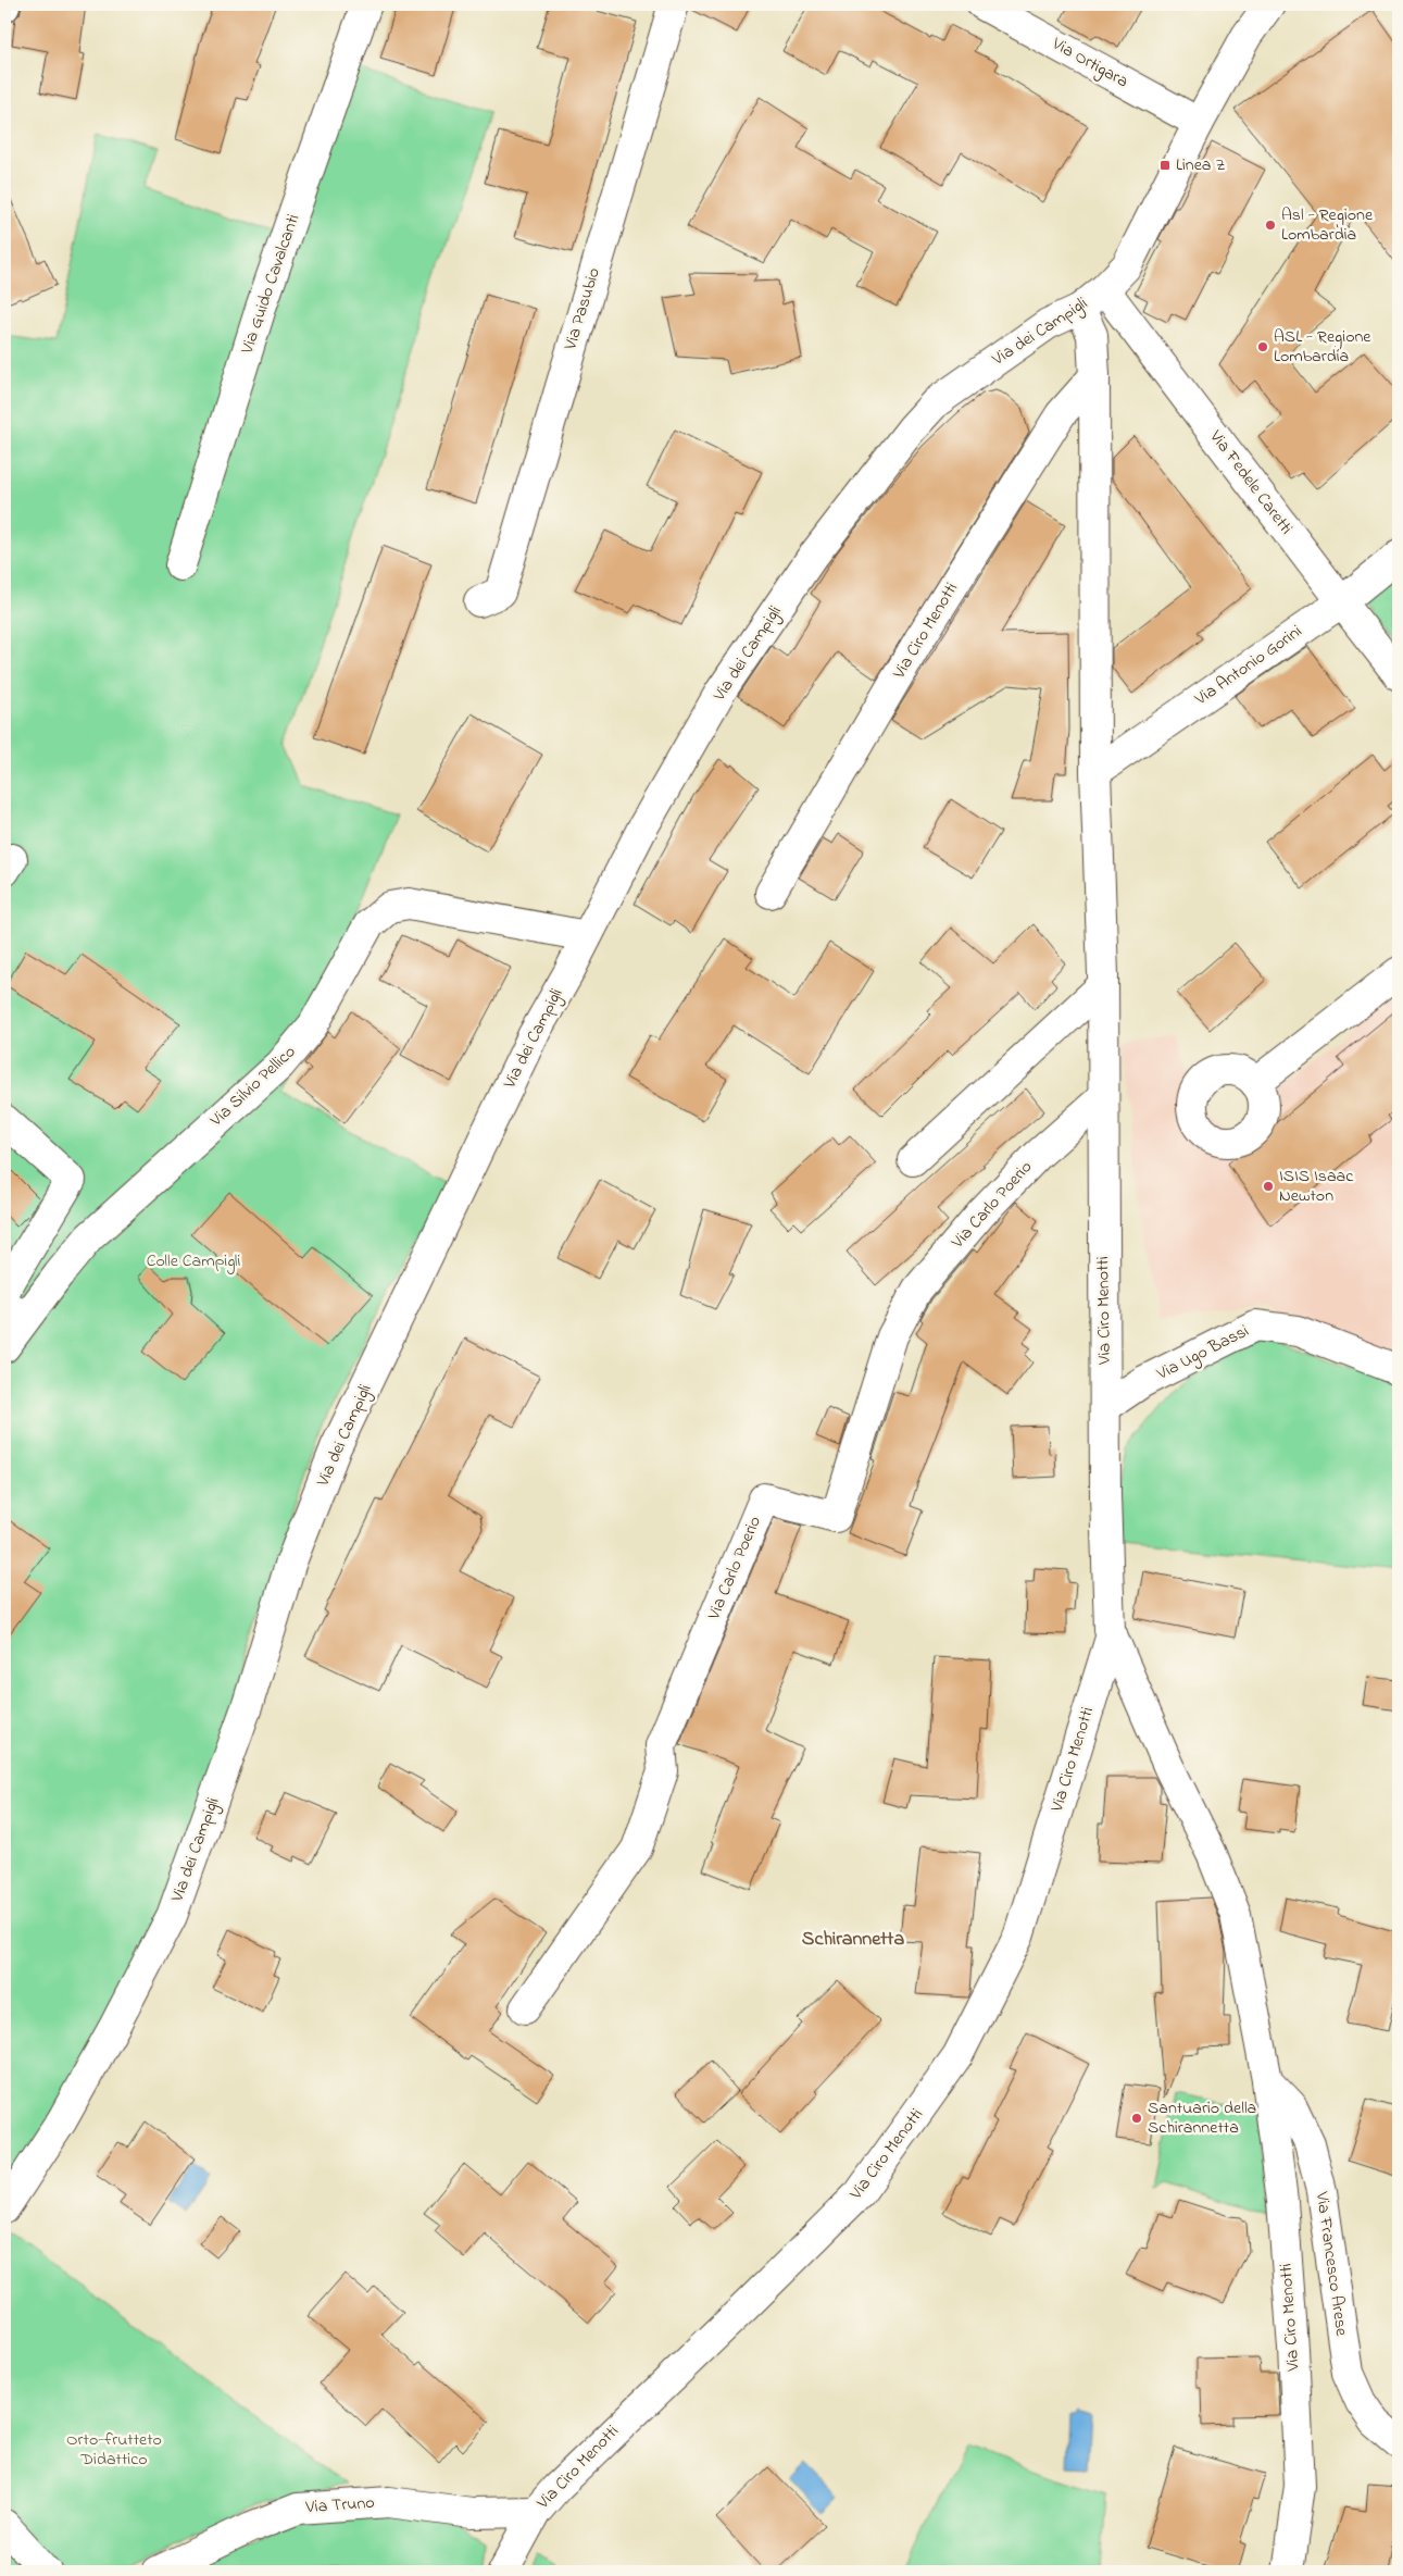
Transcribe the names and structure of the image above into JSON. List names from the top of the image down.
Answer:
{
  "streets": {
    "street": [
      "Via Ortigara",
      "Via Guido Cavalcanti",
      "Via Pasubio",
      "Via dei Campigli",
      "Via Fedele Caretti",
      "Via Ciro Menotti",
      "Via Antonio Gorini",
      "Via Silvio Pellico",
      "Via Carlo Poerio",
      "Via Ugo Bassi",
      "Via Francesco Arese",
      "Via Truno"
    ]
  },
  "crossings": [
    ["Via Ortigara", "Via dei Campigli"],
    ["Via dei Campigli", "Via Fedele Caretti"],
    ["Via dei Campigli", "Via Ciro Menotti"],
    ["Via dei Campigli", "Via Silvio Pellico"],
    ["Via Fedele Caretti", "Via Antonio Gorini"],
    ["Via Ciro Menotti", "Via Antonio Gorini"],
    ["Via Ciro Menotti", "Via Carlo Poerio"],
    ["Via Ciro Menotti", "Via Ugo Bassi"],
    ["Via Ciro Menotti", "Via Francesco Arese"],
    ["Via Ciro Menotti", "Via Truno"]
  ],
  "districts": ["Schirannetta"],
  "parks": ["Colle Campigli", "Orto-frutteto Didattico"],
  "places": {
    "transit": ["Linea Z"],
    "other": [
      "Asl - Regione Lombardia",
      "ASL - Regione Lombardia",
      "ISIS Isaac Newton",
      "Santuario della Schirannetta"
    ]
  }
}
